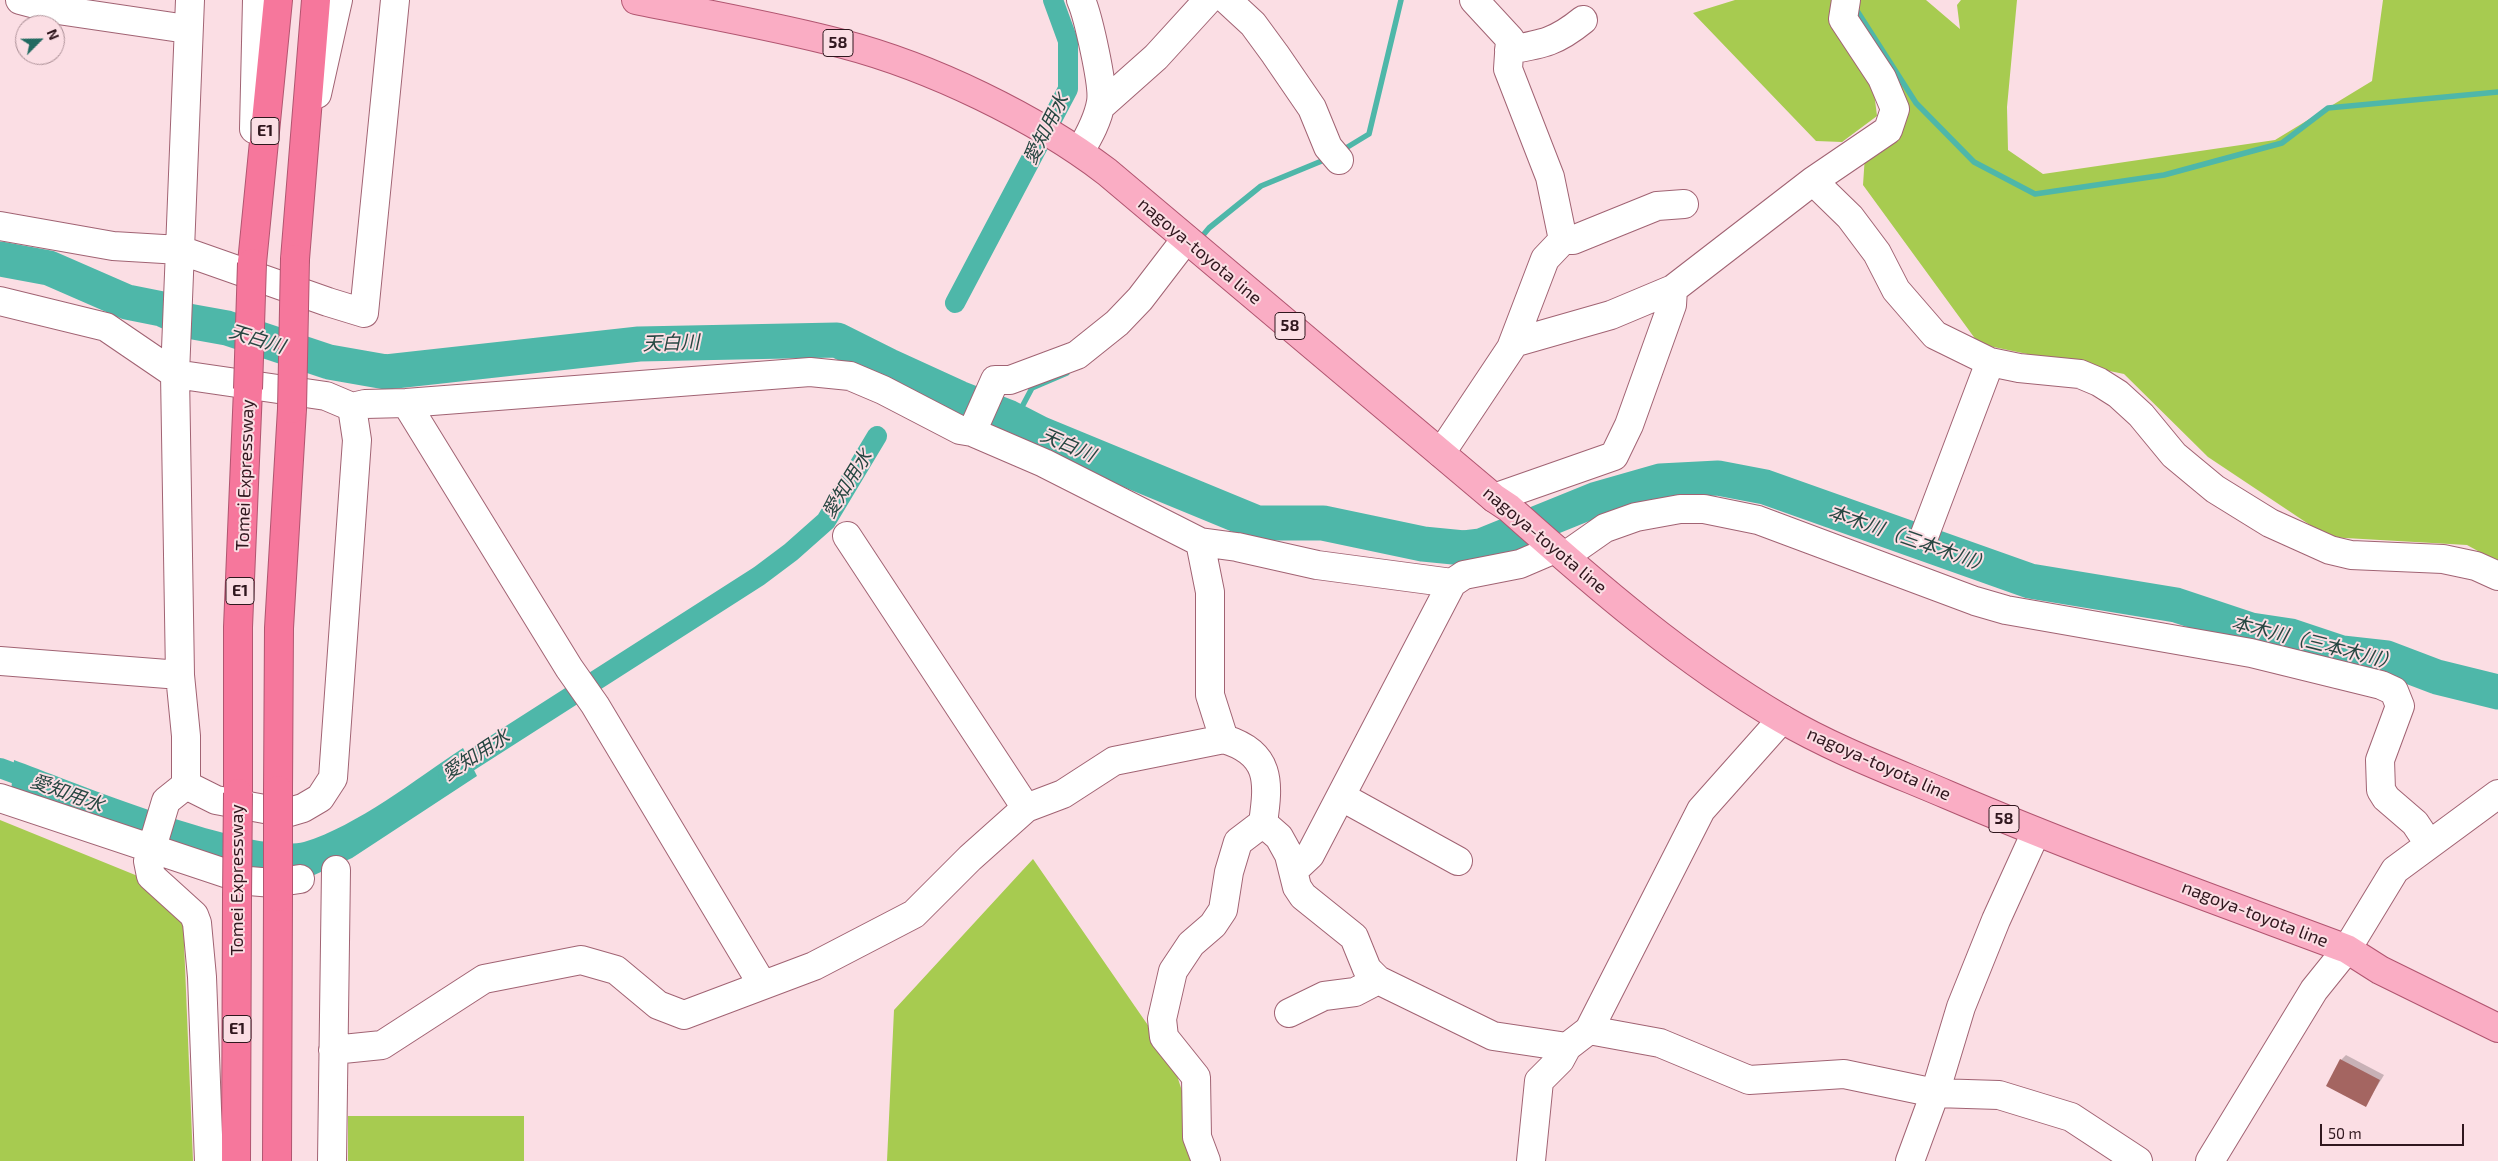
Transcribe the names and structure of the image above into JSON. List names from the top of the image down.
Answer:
{
  "streets": {
    "highway": ["E1", "Tomei Expressway"],
    "main road": ["58", "nagoya-toyota line"]
  },
  "water": ["愛知用水", "天白川", "本木川（三本木川）"],
  "scale_bar": "50 m",
  "north": "top right"
}
